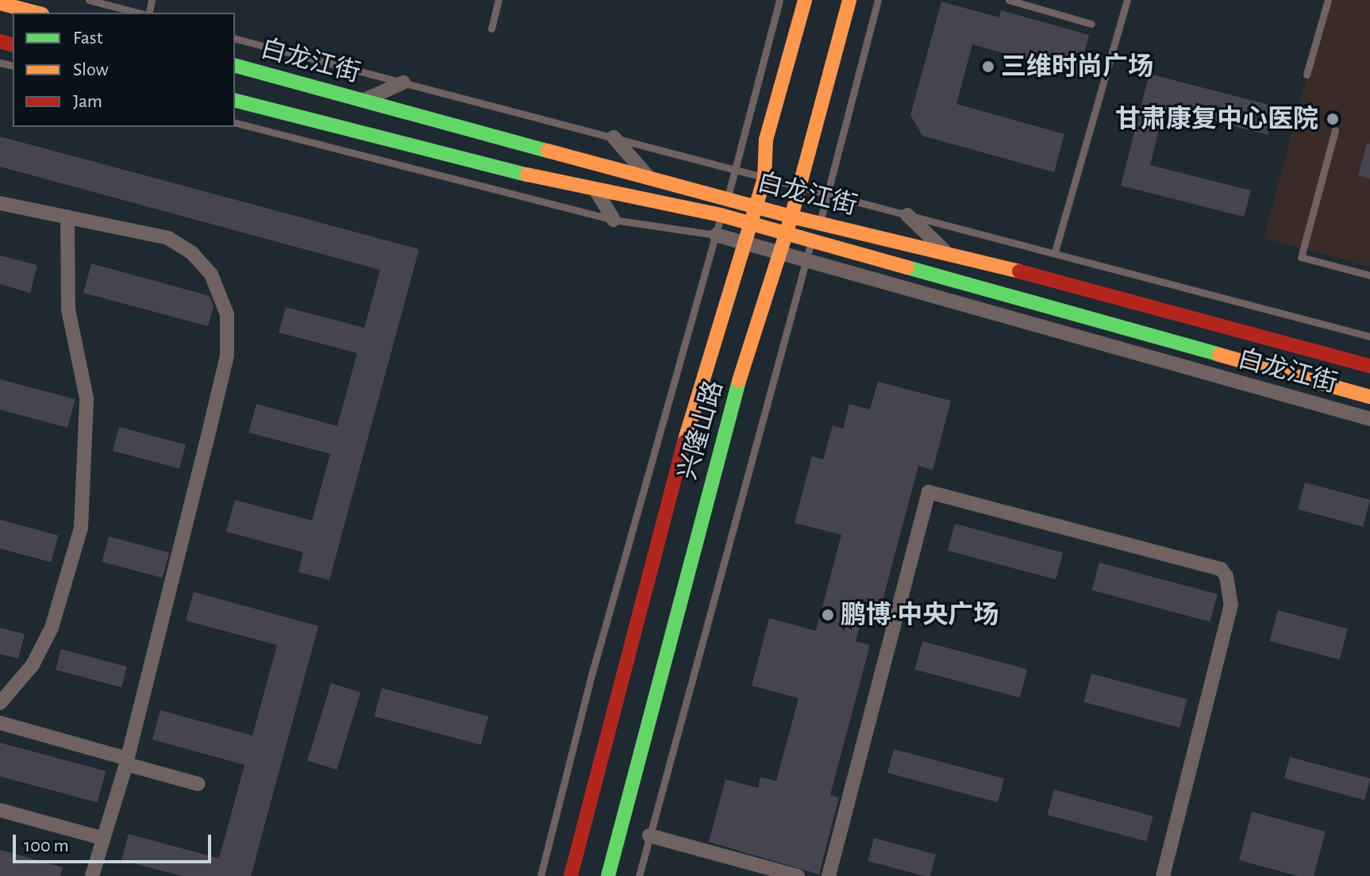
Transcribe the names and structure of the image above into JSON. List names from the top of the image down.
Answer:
{
  "streets": {
    "main road": ["白龙江街", "兴隆山路"]
  },
  "crossings": [
    ["白龙江街", "兴隆山路"]
  ],
  "places": ["三维时尚广场", "甘肃康复中心医院", "鹏博·中央广场"],
  "legend": ["Fast", "Slow", "Jam"],
  "scale_bar": "100 m"
}
